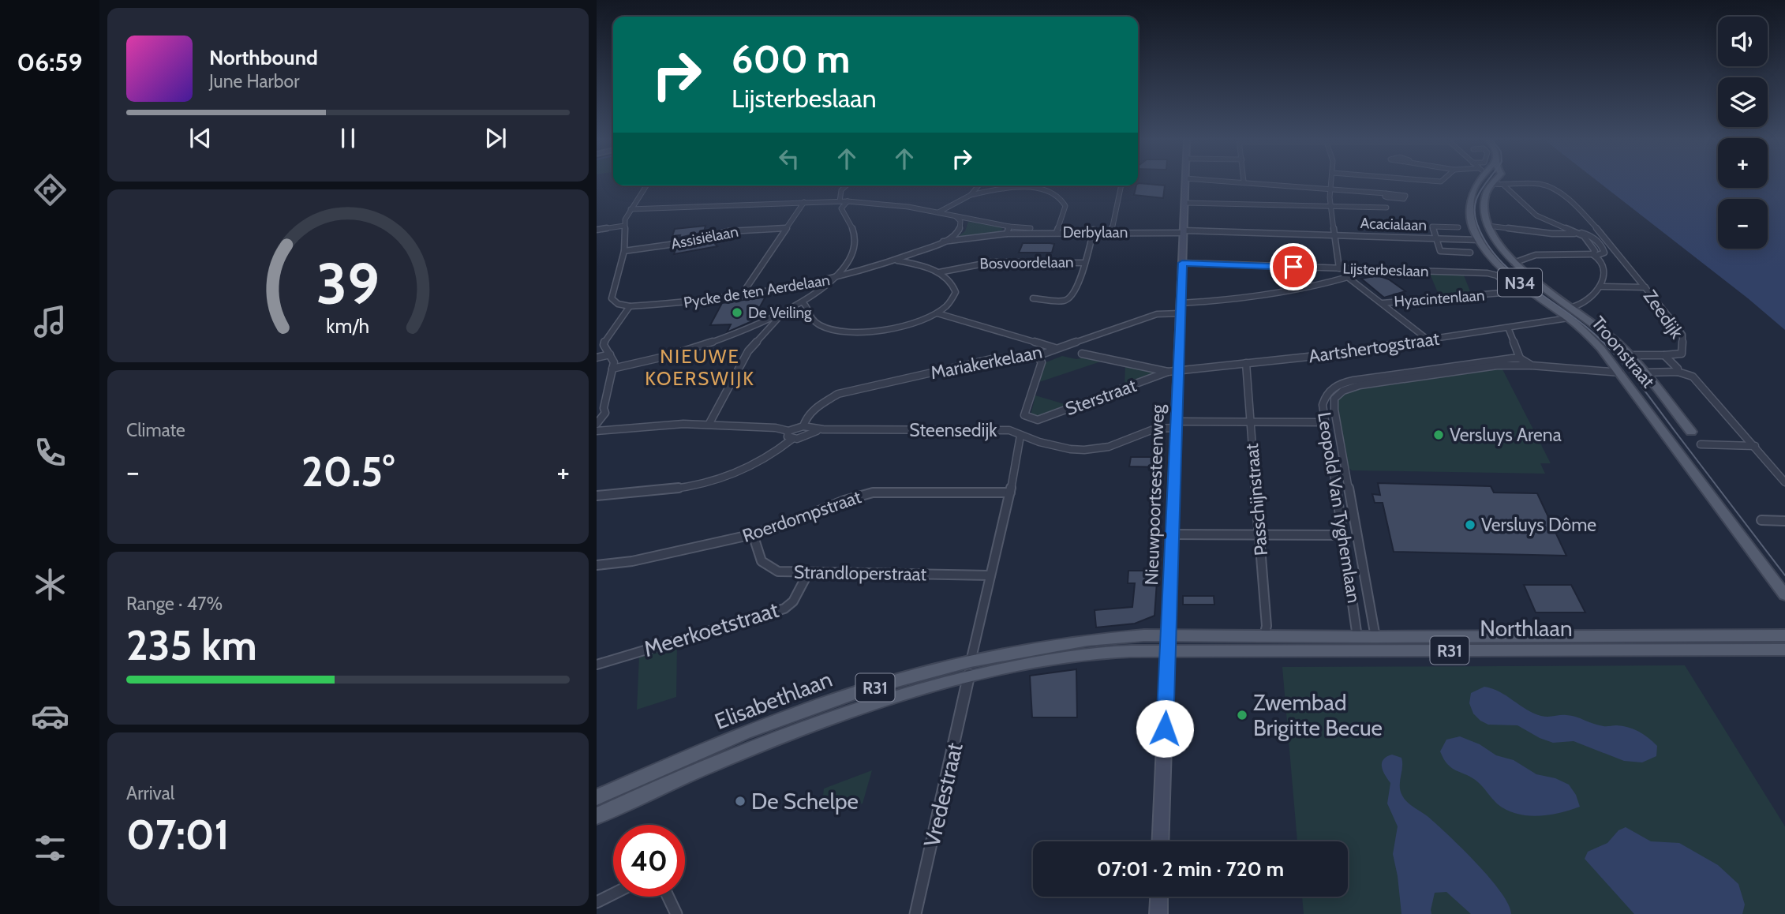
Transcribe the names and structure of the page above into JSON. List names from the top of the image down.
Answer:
{
  "streets": {
    "main road": [
      "Acacialaan",
      "N34",
      "Troonstraat",
      "Nieuwpoortsesteenweg",
      "Northlaan",
      "R31",
      "Elisabethlaan"
    ],
    "street": [
      "Derbylaan",
      "Assisiëlaan",
      "Bosvoordelaan",
      "Lijsterbeslaan",
      "Pycke de ten Aerdelaan",
      "Hyacintenlaan",
      "Zeedijk",
      "Aartshertogstraat",
      "Mariakerkelaan",
      "Sterstraat",
      "Steensedijk",
      "Passchijnstraat",
      "Leopold Van Tyghemlaan",
      "Roerdompstraat",
      "Strandloperstraat",
      "Meerkoetstraat",
      "Vredestraat"
    ]
  },
  "crossings": [
    ["Acacialaan", "Derbylaan"],
    ["Acacialaan", "Troonstraat"],
    ["Acacialaan", "Nieuwpoortsesteenweg"],
    ["Derbylaan", "Pycke de ten Aerdelaan"],
    ["Derbylaan", "Nieuwpoortsesteenweg"],
    ["Lijsterbeslaan", "Hyacintenlaan"],
    ["Lijsterbeslaan", "Nieuwpoortsesteenweg"],
    ["Hyacintenlaan", "Troonstraat"],
    ["Aartshertogstraat", "Troonstraat"],
    ["Aartshertogstraat", "Sterstraat"],
    ["Aartshertogstraat", "Nieuwpoortsesteenweg"],
    ["Aartshertogstraat", "Passchijnstraat"],
    ["Troonstraat", "Leopold Van Tyghemlaan"],
    ["Mariakerkelaan", "Sterstraat"],
    ["Mariakerkelaan", "Steensedijk"],
    ["Mariakerkelaan", "Nieuwpoortsesteenweg"],
    ["Sterstraat", "Nieuwpoortsesteenweg"],
    ["Steensedijk", "Nieuwpoortsesteenweg"],
    ["Steensedijk", "Passchijnstraat"],
    ["Steensedijk", "Leopold Van Tyghemlaan"],
    ["Steensedijk", "Vredestraat"],
    ["Nieuwpoortsesteenweg", "Northlaan"],
    ["Nieuwpoortsesteenweg", "Elisabethlaan"],
    ["Passchijnstraat", "Northlaan"],
    ["Leopold Van Tyghemlaan", "Northlaan"],
    ["Roerdompstraat", "Strandloperstraat"],
    ["Roerdompstraat", "Vredestraat"],
    ["Strandloperstraat", "Meerkoetstraat"],
    ["Strandloperstraat", "Vredestraat"],
    ["Northlaan", "Elisabethlaan"],
    ["Elisabethlaan", "Vredestraat"]
  ],
  "districts": ["NIEUWE KOERSWIJK"],
  "places": [
    "De Veiling",
    "Versluys Arena",
    "Versluys Dôme",
    "Zwembad Brigitte Becue",
    "De Schelpe"
  ],
  "page": {
    "tabs": "06:59",
    "map_buttons": ["+", "−"],
    "turn": ["600 m", "Lijsterbeslaan"],
    "song": ["Northbound", "June Harbor"],
    "tile": [
      "Climate",
      ["Range · 47%", "235 km"],
      ["Arrival", "07:01"]
    ],
    "heat": ["−", "20.5°", "+"],
    "limit": "40",
    "trip": "07:01 · 2 min · 720 m",
    "gauge": ["39", "km/h"]
  }
}
